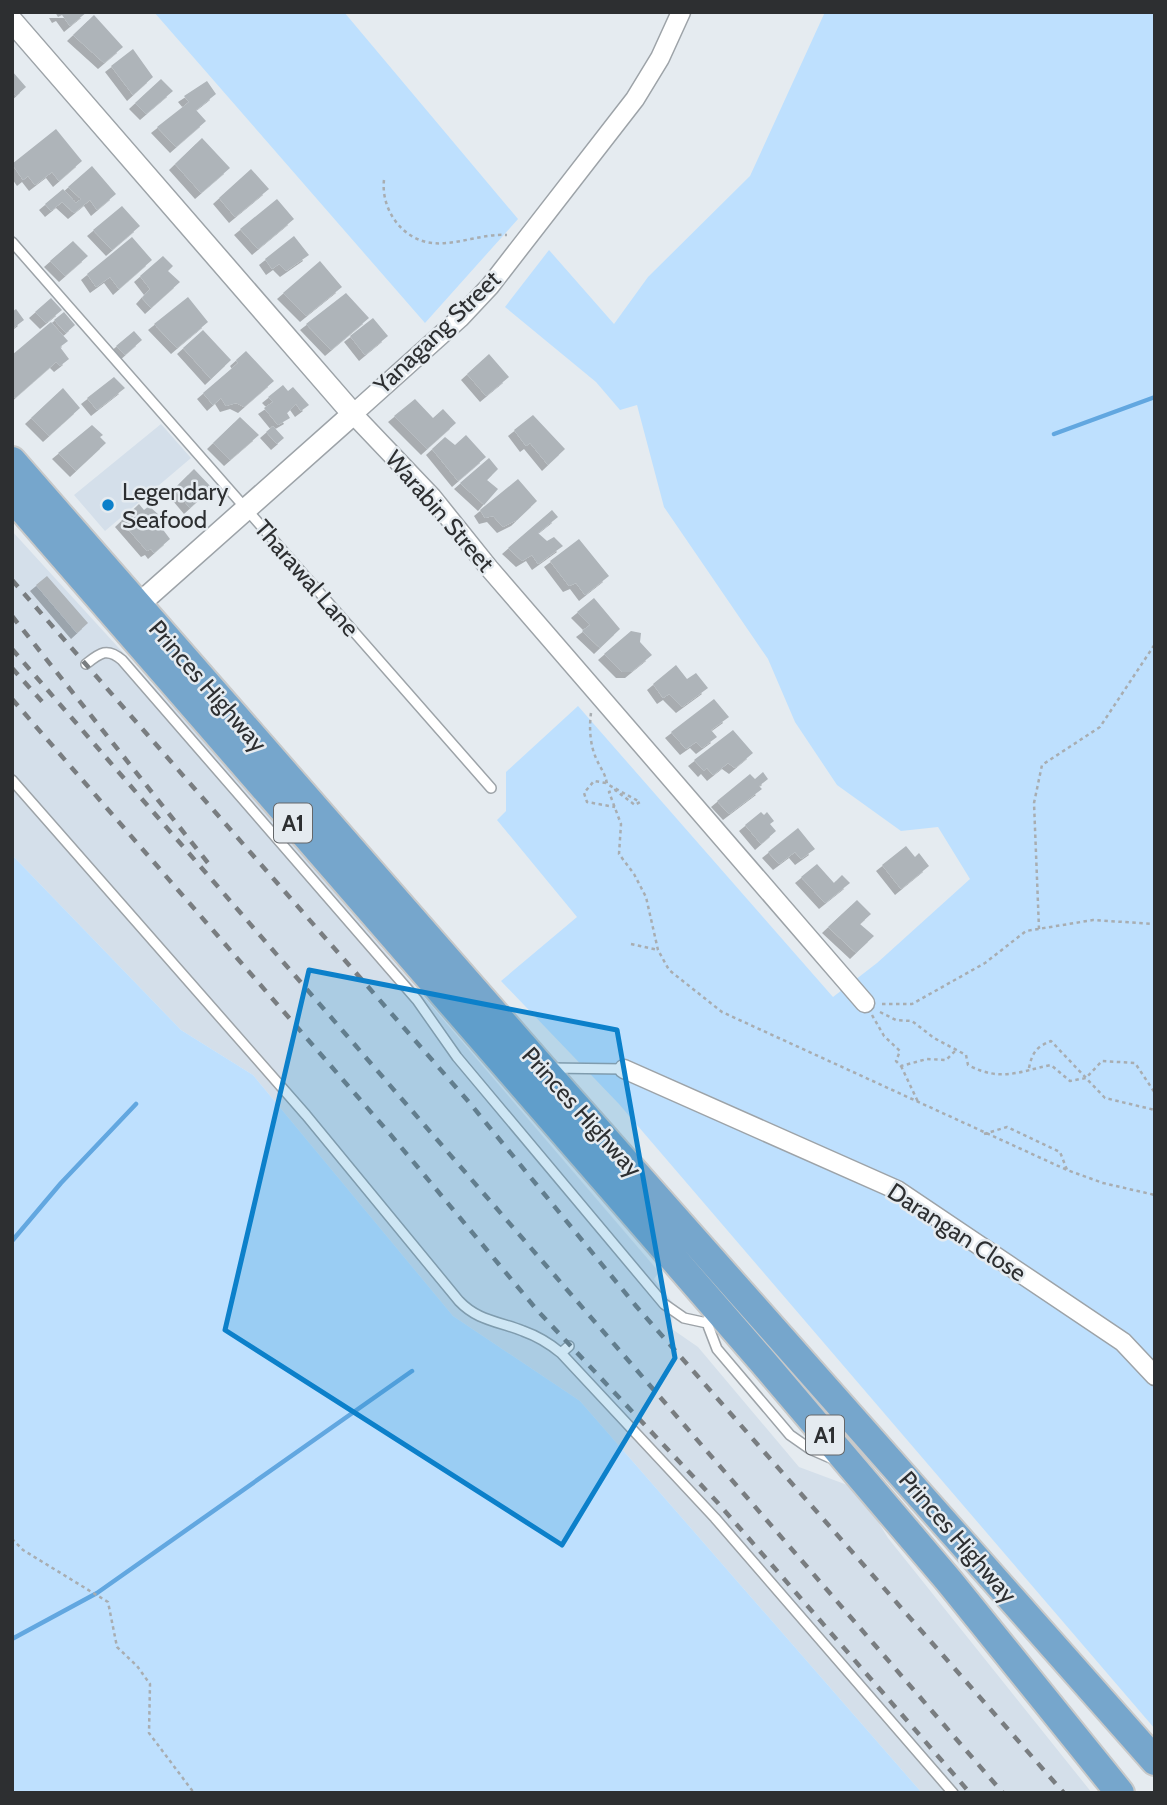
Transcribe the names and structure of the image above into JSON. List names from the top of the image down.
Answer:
{
  "streets": {
    "highway": ["Princes Highway", "A1"],
    "street": ["Yanagang Street", "Warabin Street", "Darangan Close"],
    "lane": ["Tharawal Lane"]
  },
  "crossings": [
    ["Yanagang Street", "Warabin Street"],
    ["Yanagang Street", "Tharawal Lane"],
    ["Yanagang Street", "Princes Highway"]
  ],
  "places": ["Legendary Seafood"]
}
